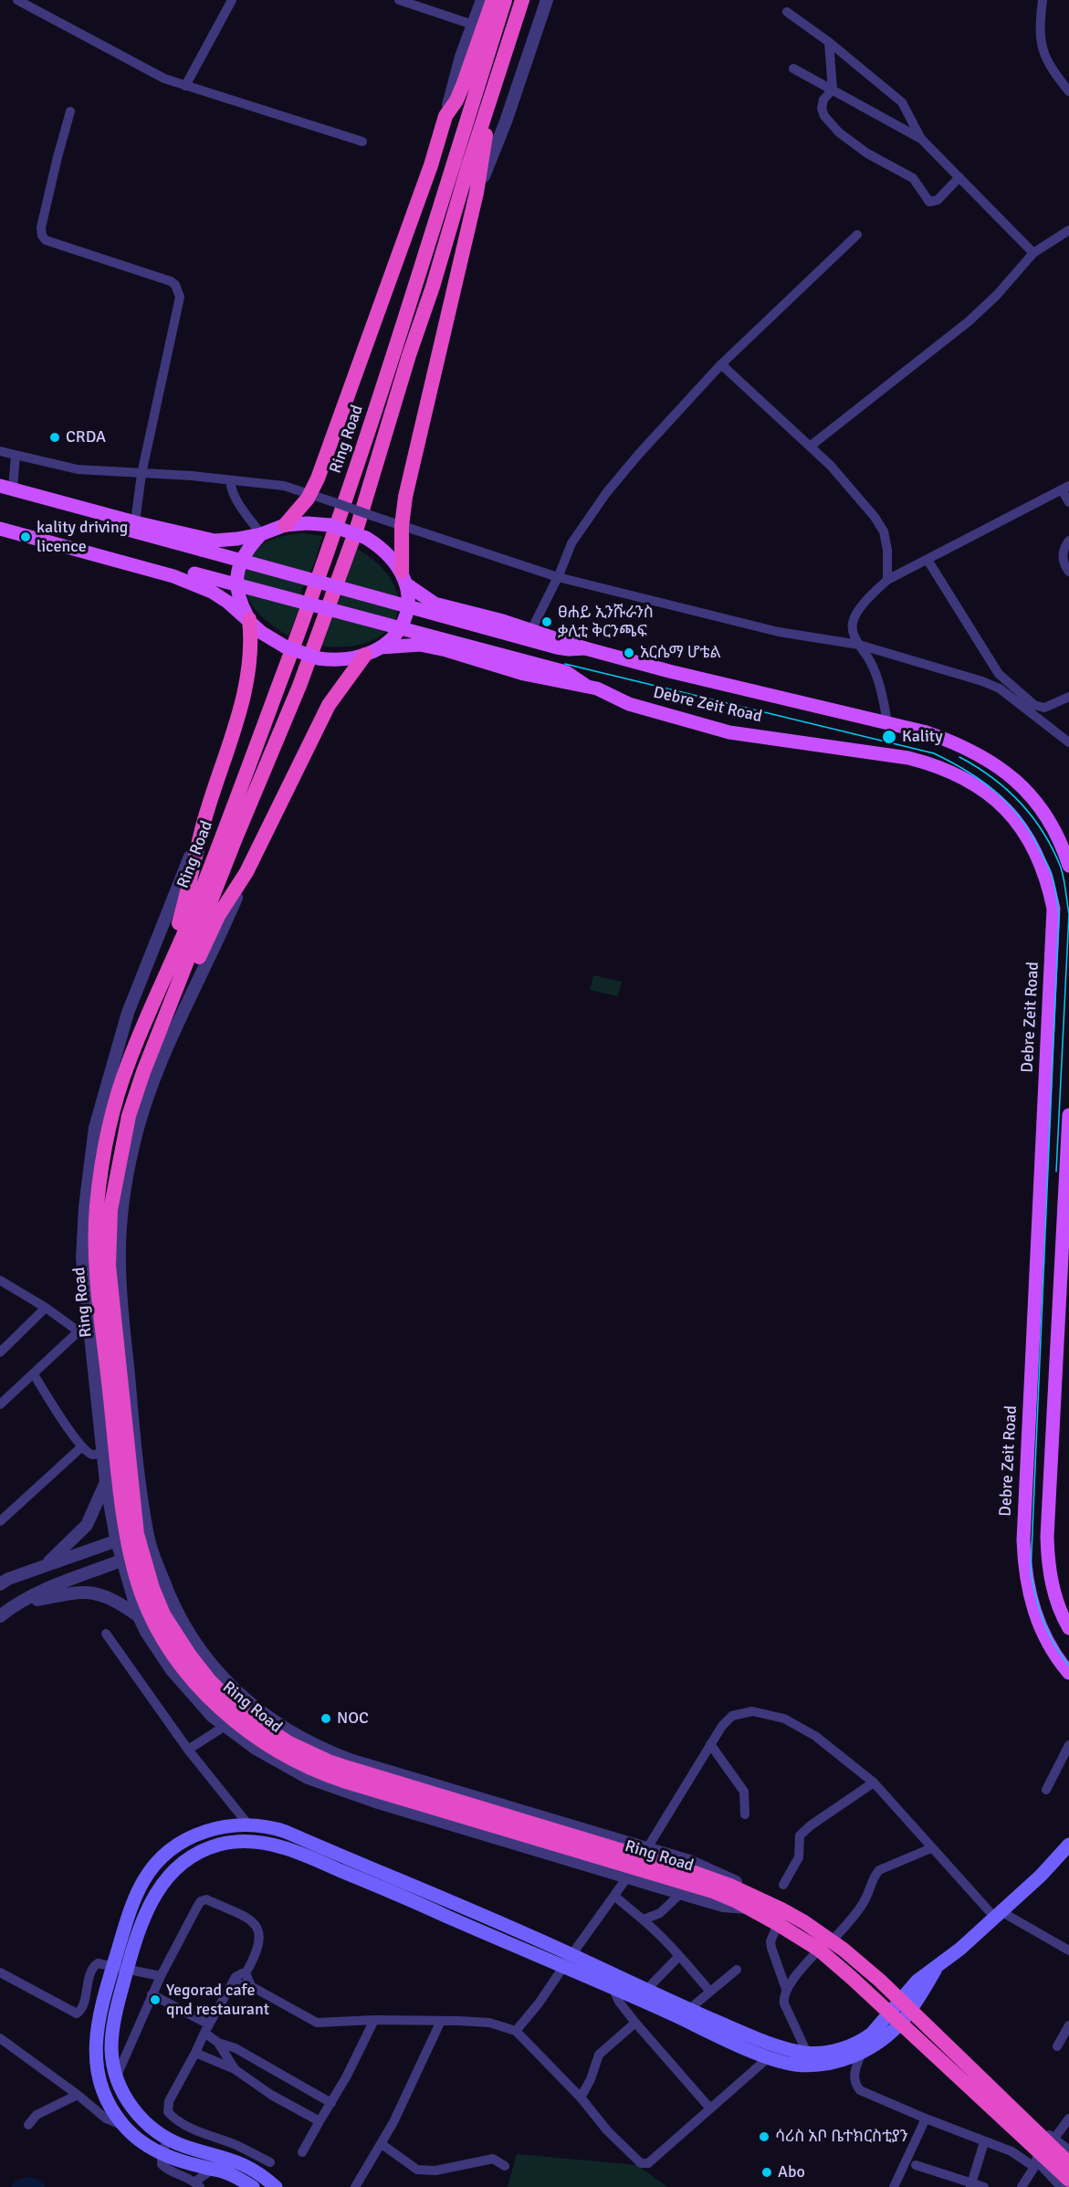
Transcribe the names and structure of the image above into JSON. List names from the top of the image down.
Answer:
{
  "streets": {
    "highway": ["Ring Road"],
    "main road": ["Debre Zeit Road"]
  },
  "places": [
    "CRDA",
    "kality driving licence",
    "ፀሐይ ኢንሹራንስ ቃሊቲ ቅርንጫፍ",
    "አርሴማ ሆቴል",
    "Kality",
    "NOC",
    "Yegorad cafe qnd restaurant",
    "ሳሪስ አቦ ቤተክርስቲያን",
    "Abo"
  ]
}
